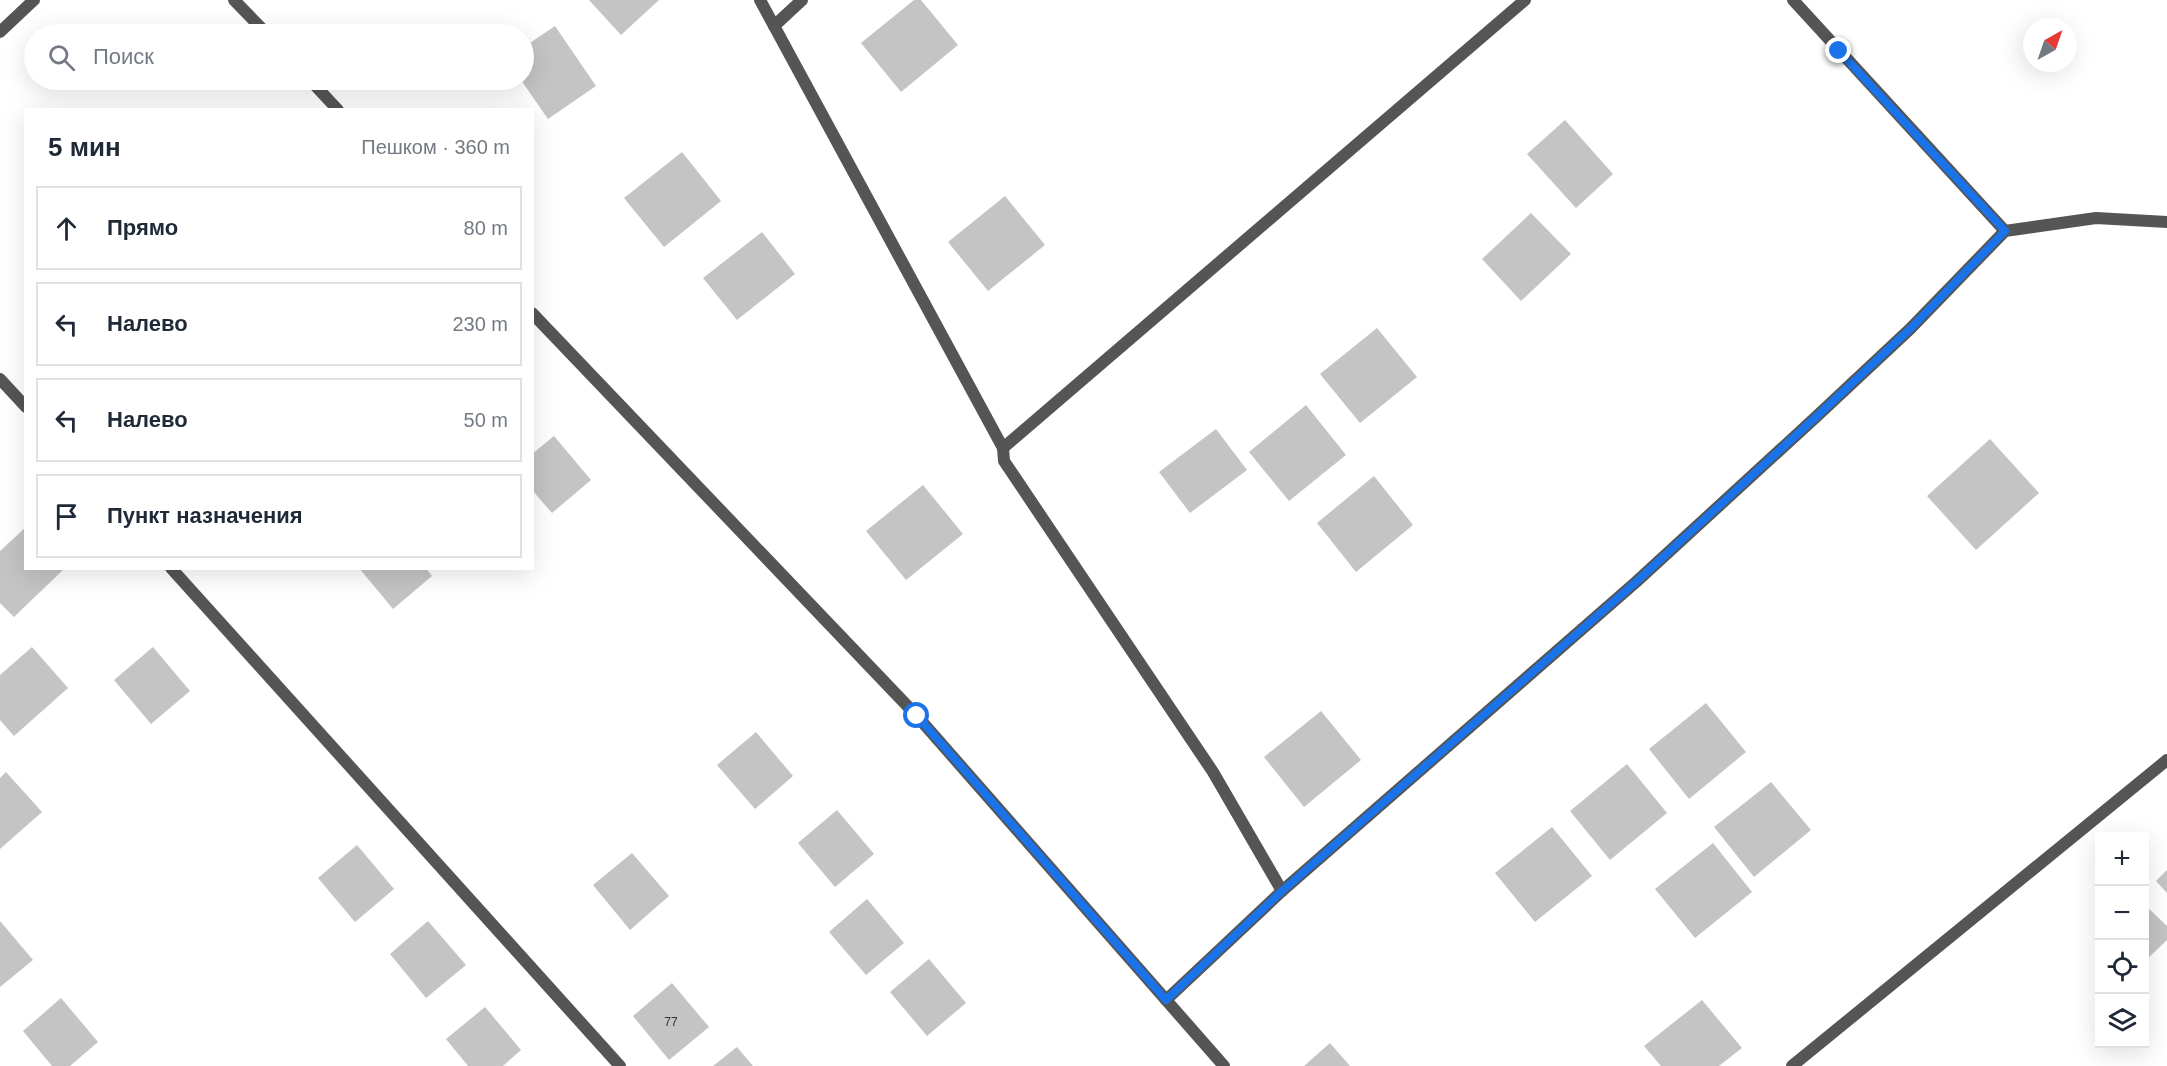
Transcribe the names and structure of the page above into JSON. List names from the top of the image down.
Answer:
{
  "house_numbers": ["77"],
  "north": "top right",
  "page": {
    "search": "Поиск",
    "heading": ["5 мин", "Пешком · 360 m"],
    "list": [
      ["Прямо", "80 m"],
      ["Налево", "230 m"],
      ["Налево", "50 m"],
      "Пункт назначения"
    ],
    "map_buttons": ["+", "−"]
  }
}
